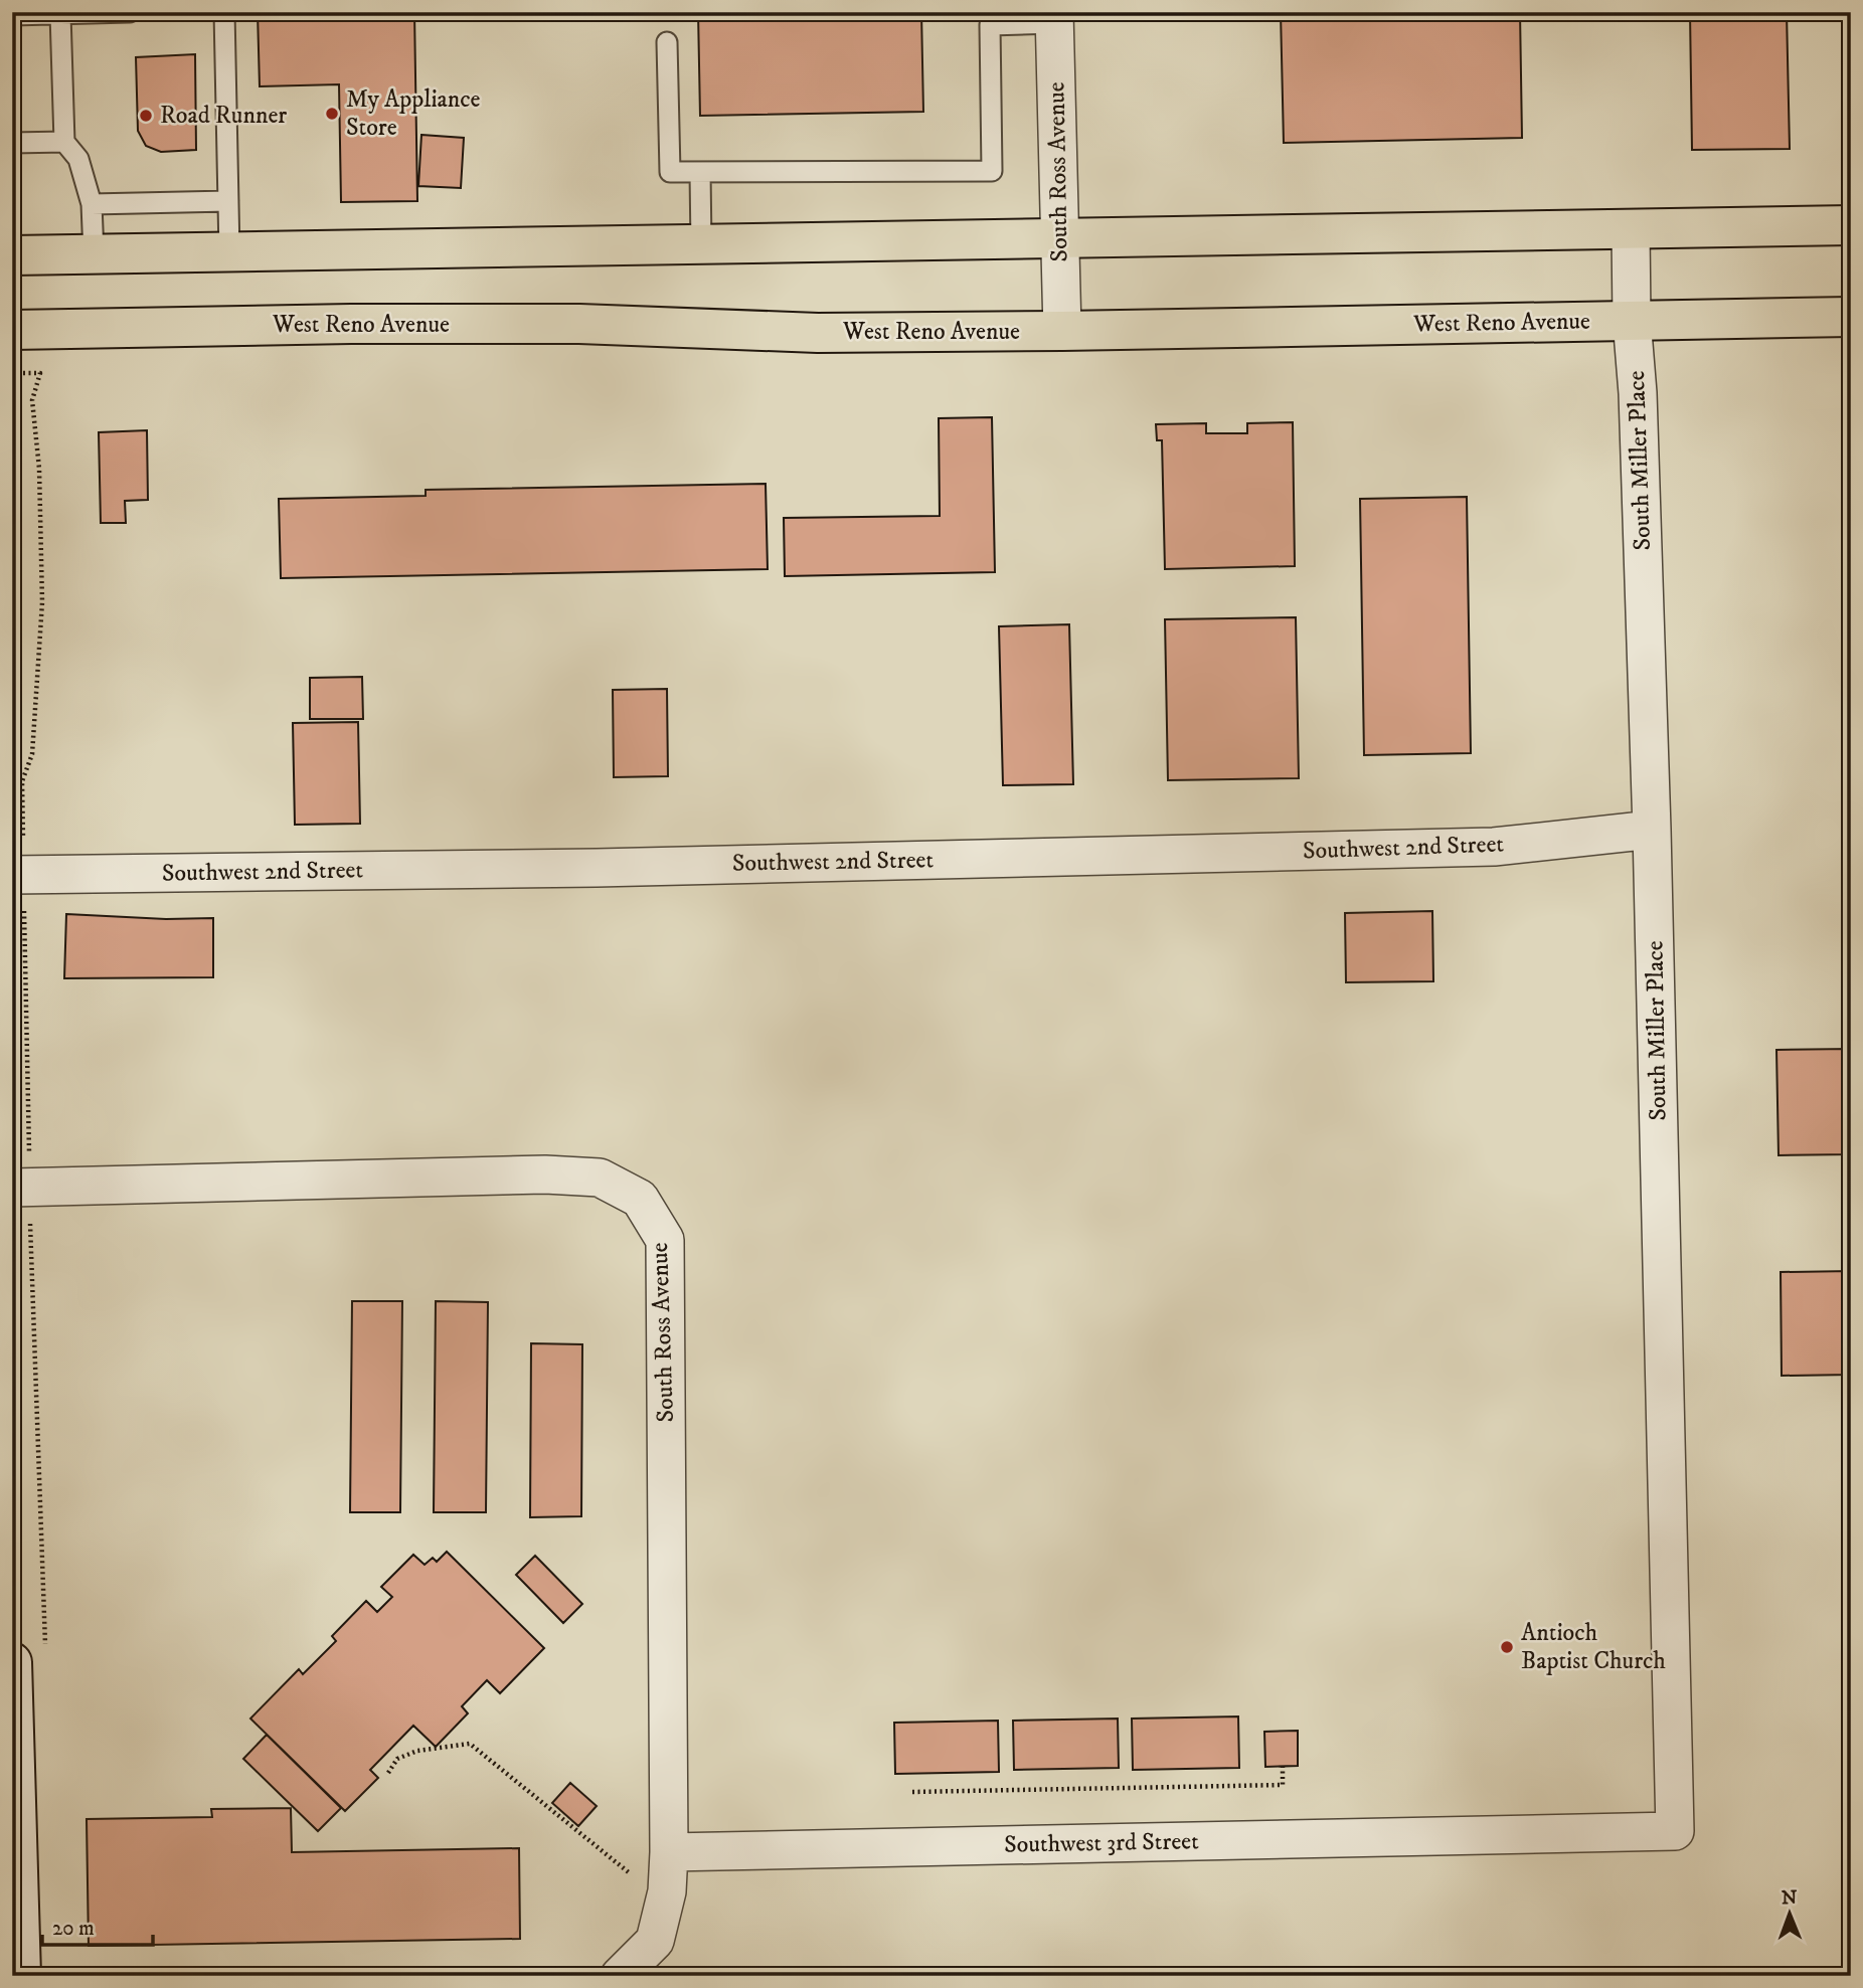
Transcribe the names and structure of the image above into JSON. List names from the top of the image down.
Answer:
{
  "streets": {
    "main road": ["West Reno Avenue"],
    "street": [
      "South Ross Avenue",
      "South Miller Place",
      "Southwest 2nd Street",
      "Southwest 3rd Street"
    ]
  },
  "crossings": [
    ["South Ross Avenue", "West Reno Avenue"],
    ["South Ross Avenue", "Southwest 3rd Street"],
    ["West Reno Avenue", "South Miller Place"],
    ["South Miller Place", "Southwest 2nd Street"],
    ["South Miller Place", "Southwest 3rd Street"]
  ],
  "places": ["My Appliance Store", "Road Runner", "Antioch Baptist Church"],
  "scale_bar": "20 m",
  "north": "top"
}
